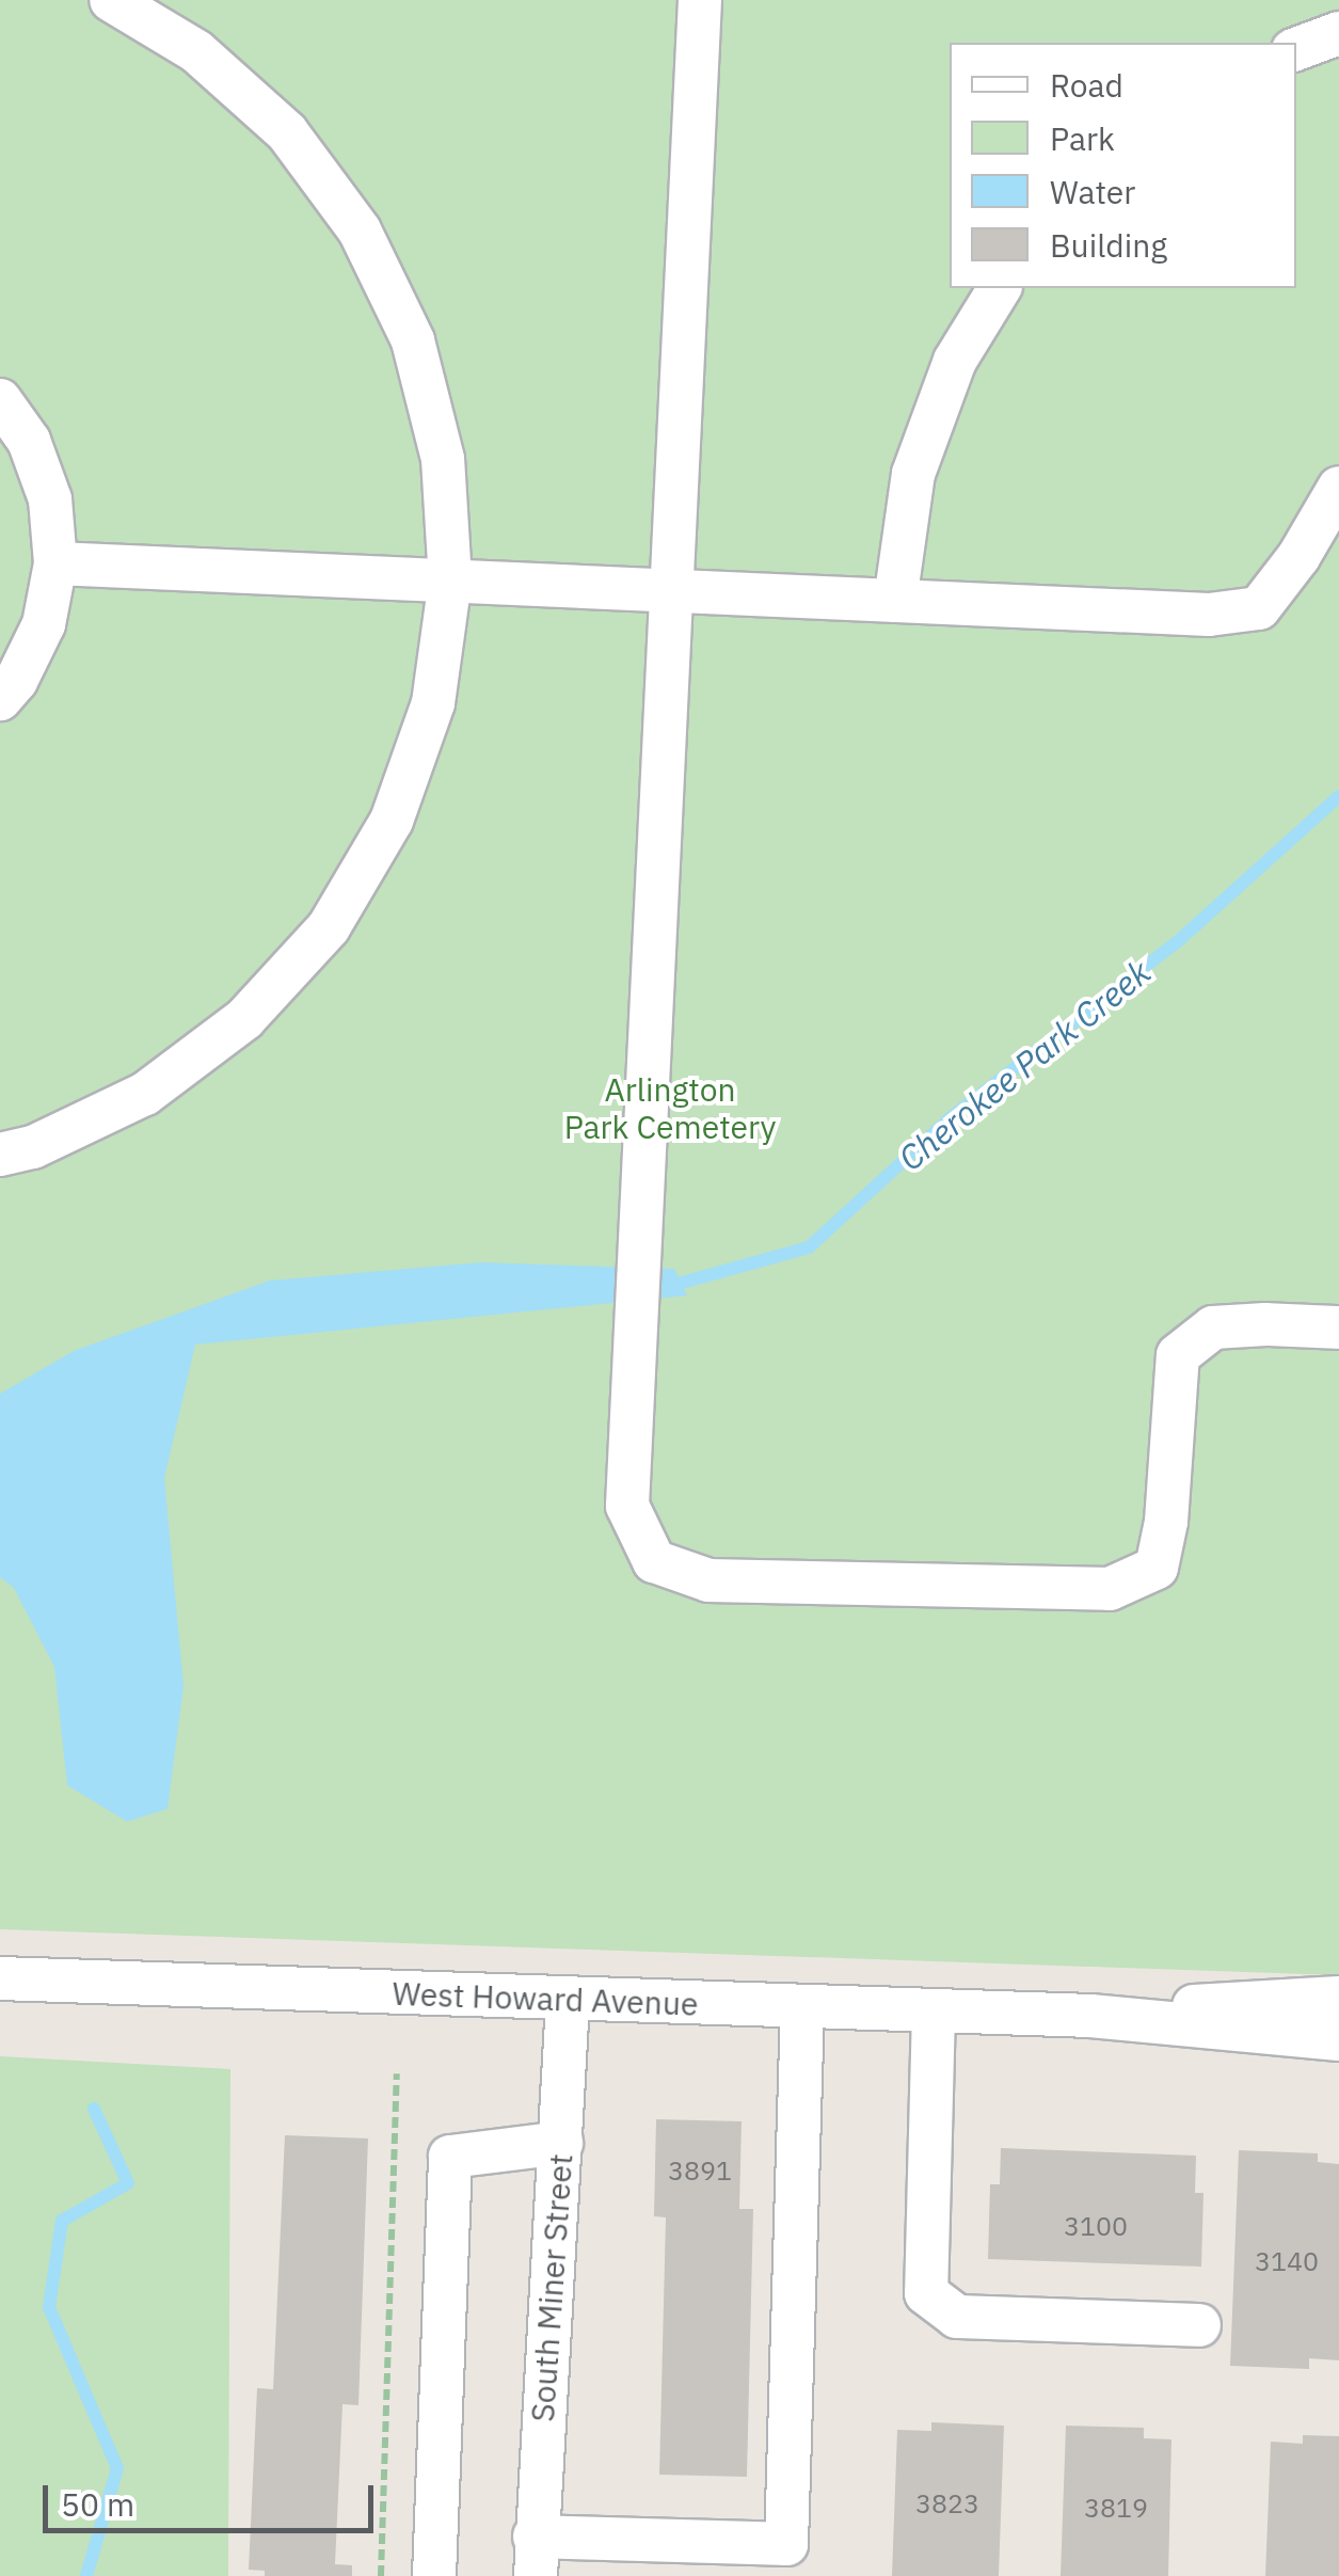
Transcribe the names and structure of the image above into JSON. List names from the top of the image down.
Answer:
{
  "streets": {
    "street": ["West Howard Avenue", "South Miner Street"]
  },
  "crossings": [
    ["West Howard Avenue", "South Miner Street"]
  ],
  "water": ["Cherokee Park Creek"],
  "parks": ["Arlington Park Cemetery"],
  "house_numbers": [
    "3891",
    "3100",
    "3140",
    "3823",
    "3819"
  ],
  "legend": [
    "Road",
    "Park",
    "Water",
    "Building"
  ],
  "scale_bar": "50 m"
}
